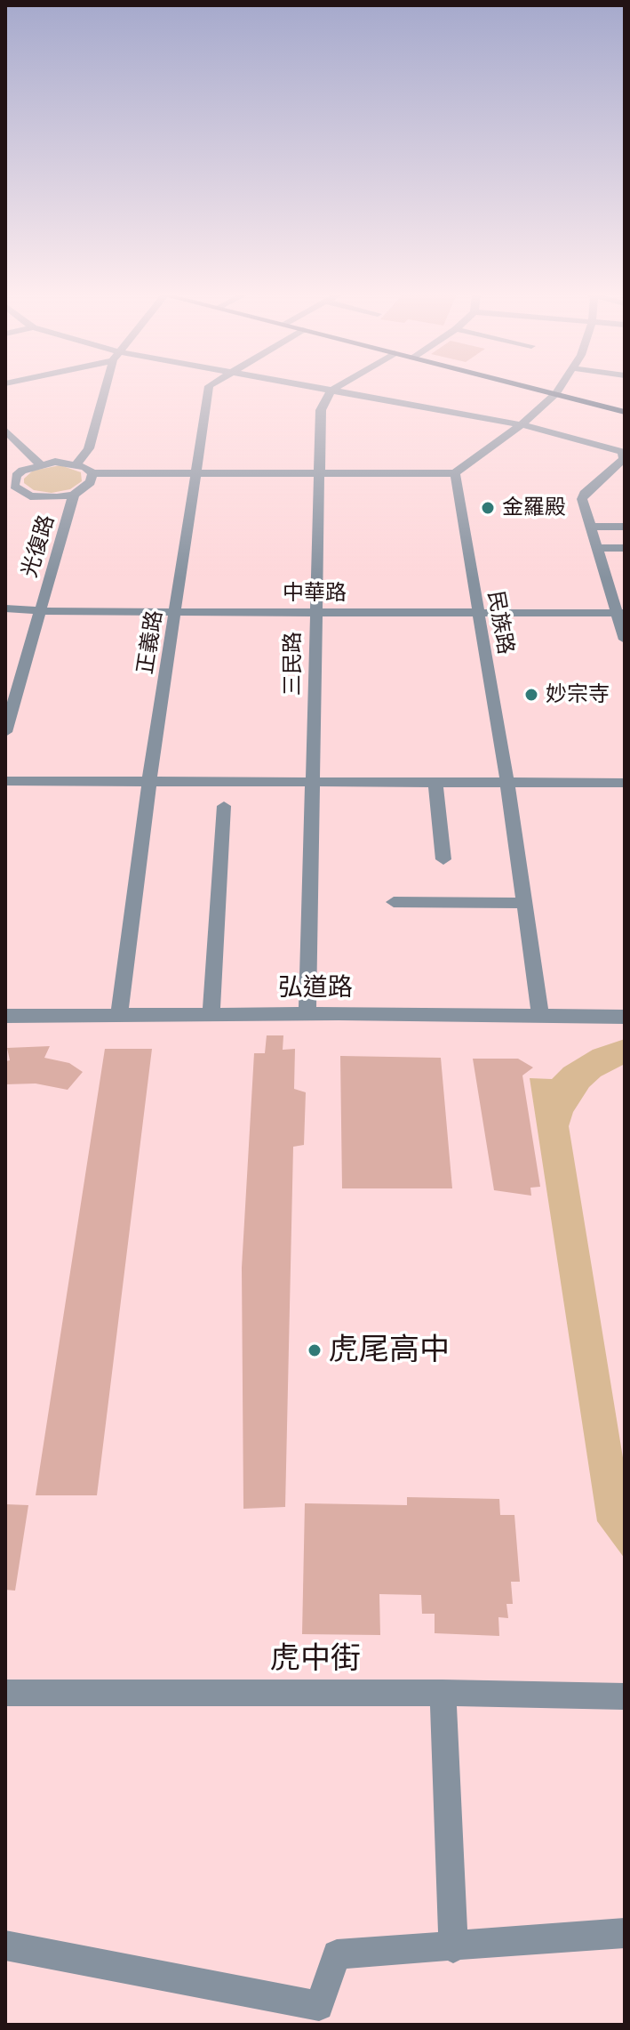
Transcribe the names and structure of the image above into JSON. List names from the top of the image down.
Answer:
{
  "streets": {
    "street": [
      "光復路",
      "中華路",
      "民族路",
      "正義路",
      "三民路",
      "弘道路",
      "虎中街"
    ]
  },
  "crossings": [
    ["光復路", "中華路"],
    ["中華路", "民族路"],
    ["中華路", "正義路"],
    ["中華路", "三民路"],
    ["民族路", "弘道路"],
    ["正義路", "弘道路"],
    ["三民路", "弘道路"]
  ],
  "places": ["金羅殿", "妙宗寺", "虎尾高中"]
}
